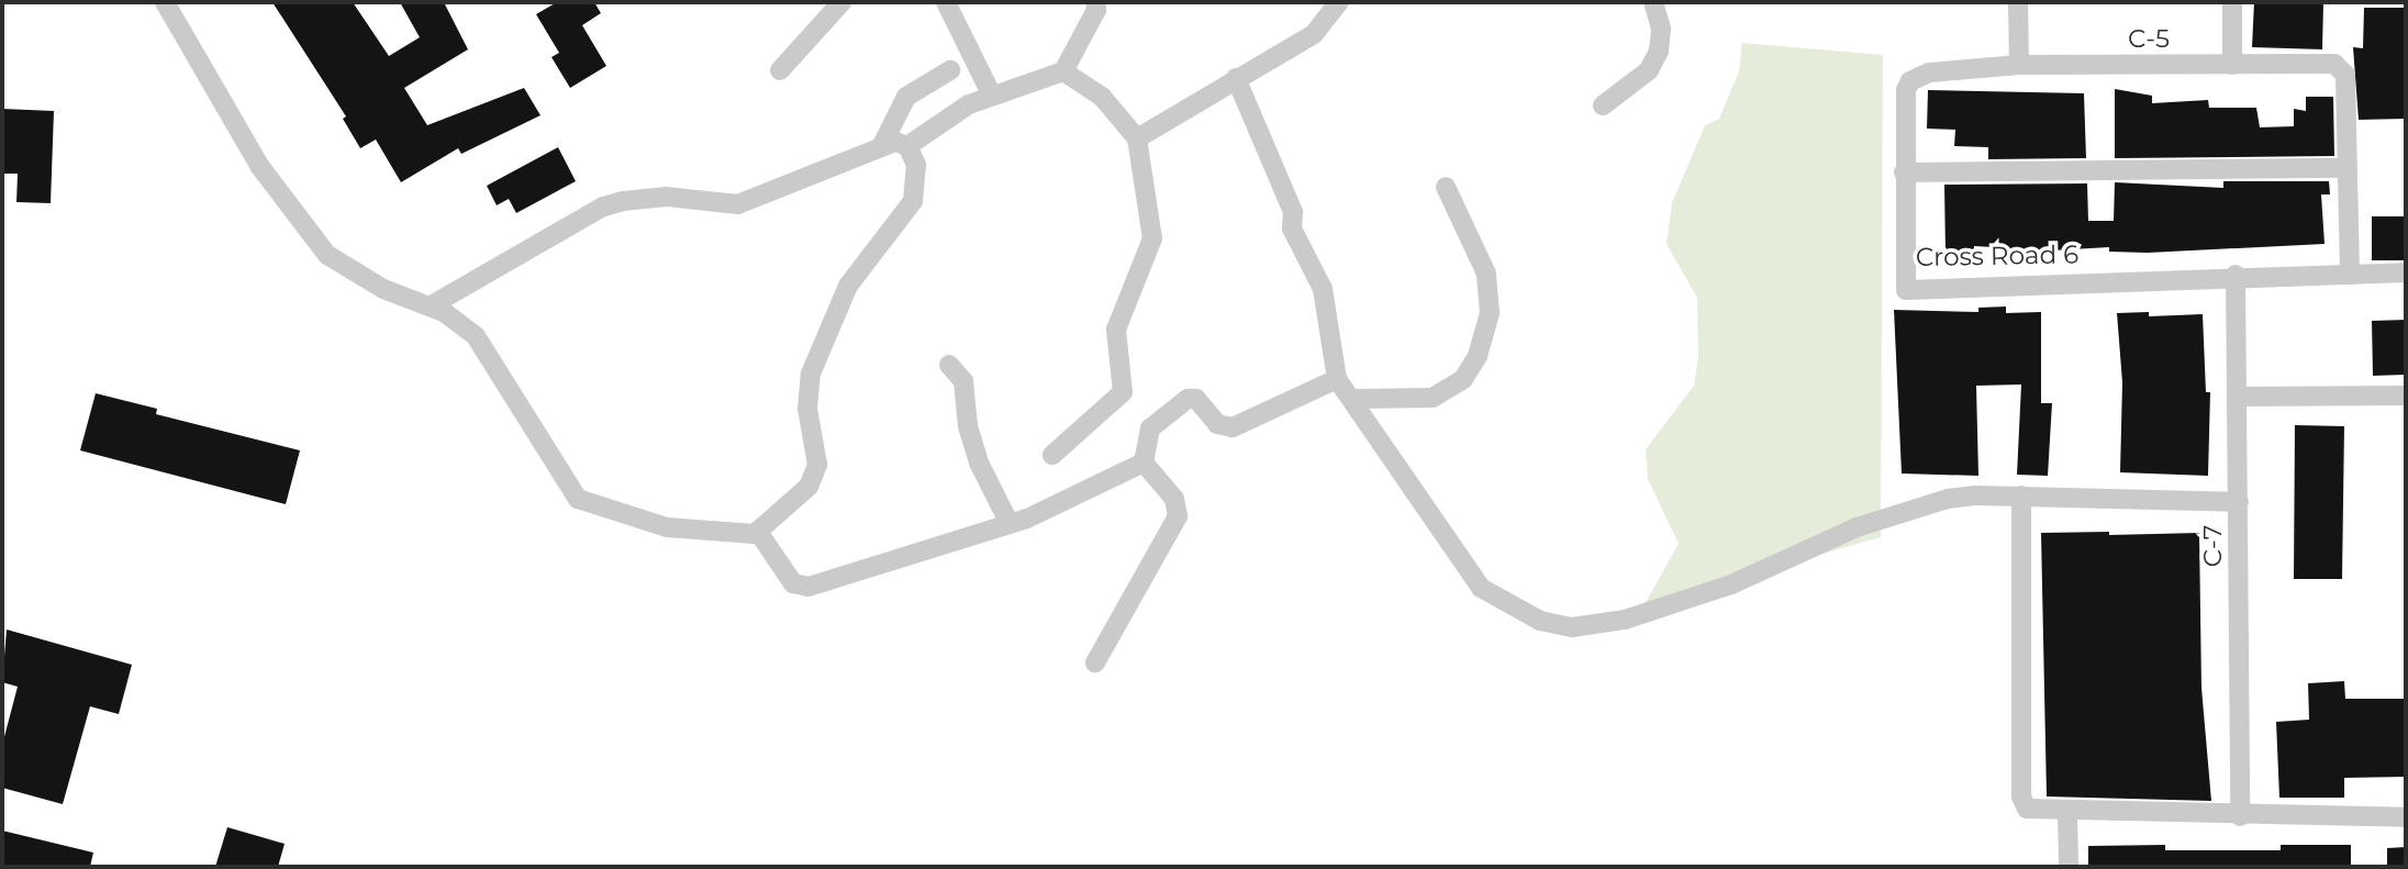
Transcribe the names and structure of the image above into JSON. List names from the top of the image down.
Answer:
{
  "streets": {
    "street": ["C-5", "Cross Road 6", "C-7"]
  },
  "crossings": [
    ["C-5", "Cross Road 6"],
    ["Cross Road 6", "C-7"]
  ]
}
